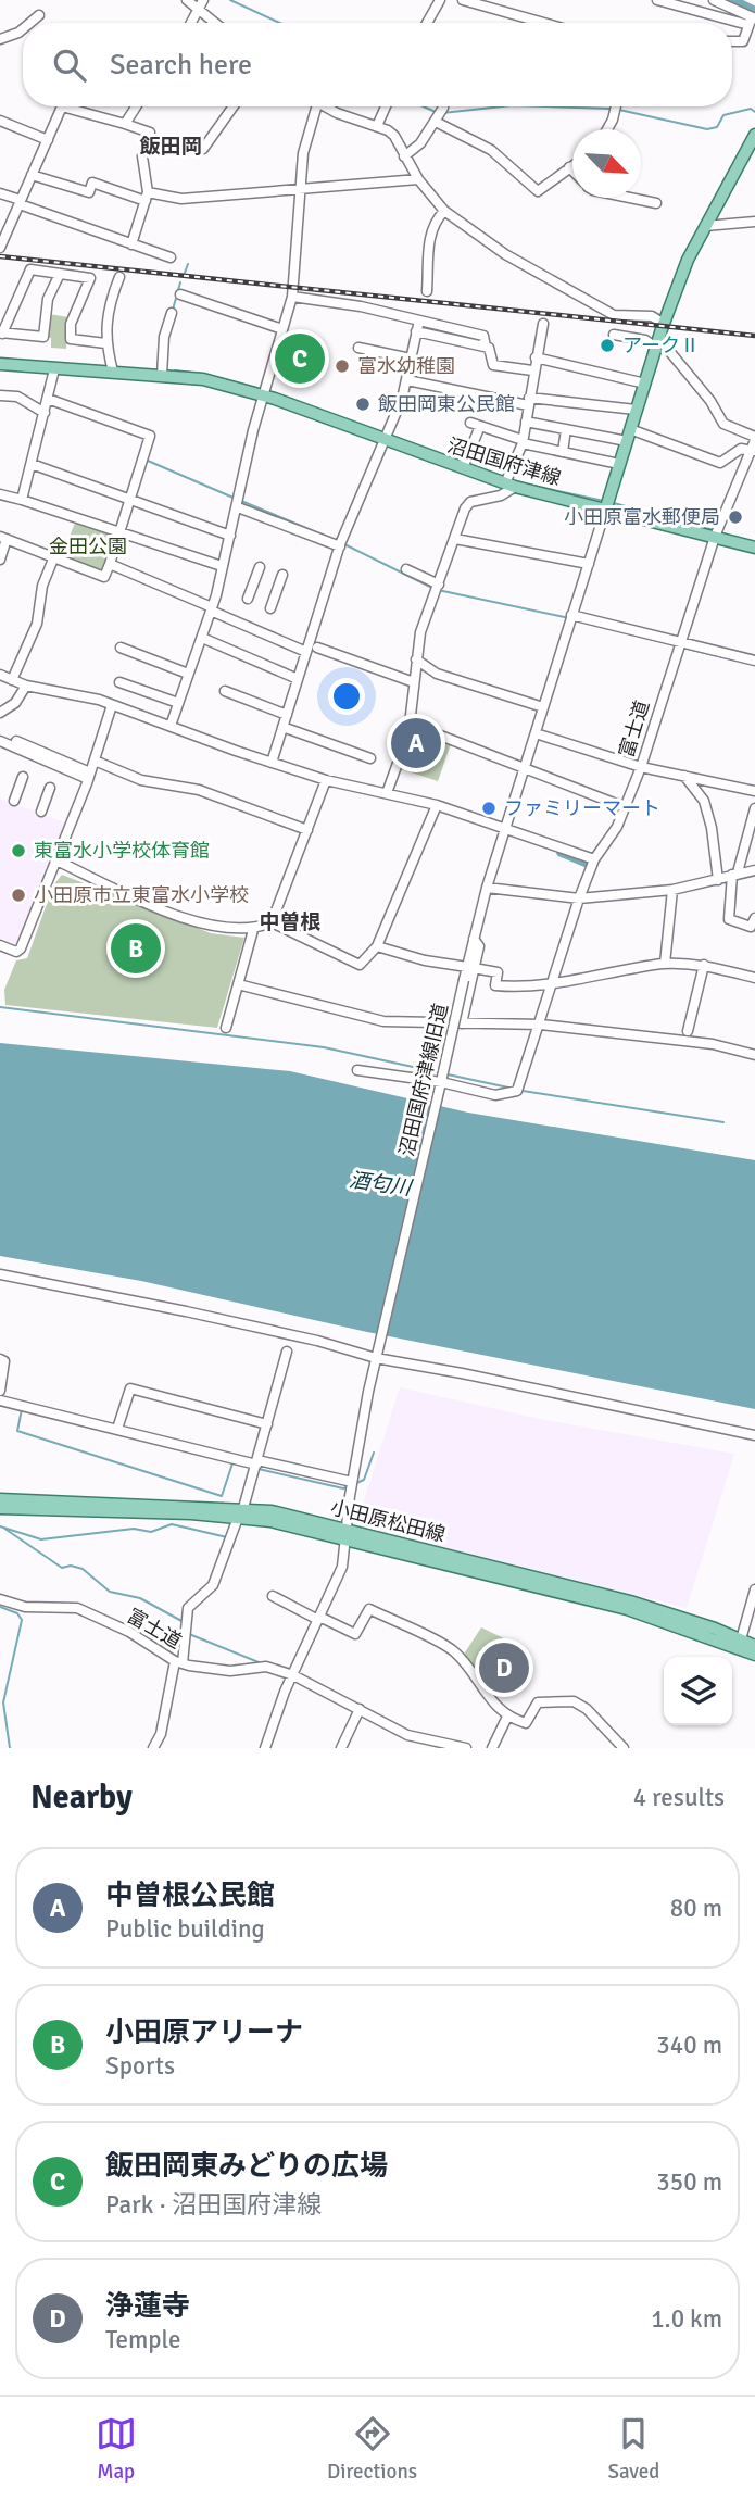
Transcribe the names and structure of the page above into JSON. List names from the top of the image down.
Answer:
{
  "streets": {
    "main road": ["沼田国府津線", "小田原松田線"],
    "street": ["富士道", "沼田国府津線旧道"]
  },
  "crossings": [
    ["沼田国府津線", "富士道"],
    ["沼田国府津線", "沼田国府津線旧道"],
    ["富士道", "沼田国府津線旧道"],
    ["沼田国府津線旧道", "小田原松田線"]
  ],
  "districts": ["飯田岡", "中曽根"],
  "water": ["酒匂川"],
  "parks": ["金田公園"],
  "places": [
    "アークⅡ",
    "富水幼稚園",
    "飯田岡東公民館",
    "小田原富水郵便局",
    "ファミリーマート",
    "東富水小学校体育館",
    "小田原市立東富水小学校"
  ],
  "north": "bottom right",
  "page": {
    "search": "Search here",
    "pins": [
      "C",
      "A",
      "B",
      "D"
    ],
    "heading": ["Nearby", "4 results"],
    "list": [
      {
        "mark": "A",
        "name": "中曽根公民館",
        "note": "Public building",
        "value": "80 m"
      },
      {
        "mark": "B",
        "name": "小田原アリーナ",
        "note": "Sports",
        "value": "340 m"
      },
      {
        "mark": "C",
        "name": "飯田岡東みどりの広場",
        "note": "Park · 沼田国府津線",
        "value": "350 m"
      },
      {
        "mark": "D",
        "name": "浄蓮寺",
        "note": "Temple",
        "value": "1.0 km"
      }
    ],
    "nav": ["Map", "Directions", "Saved"]
  }
}
